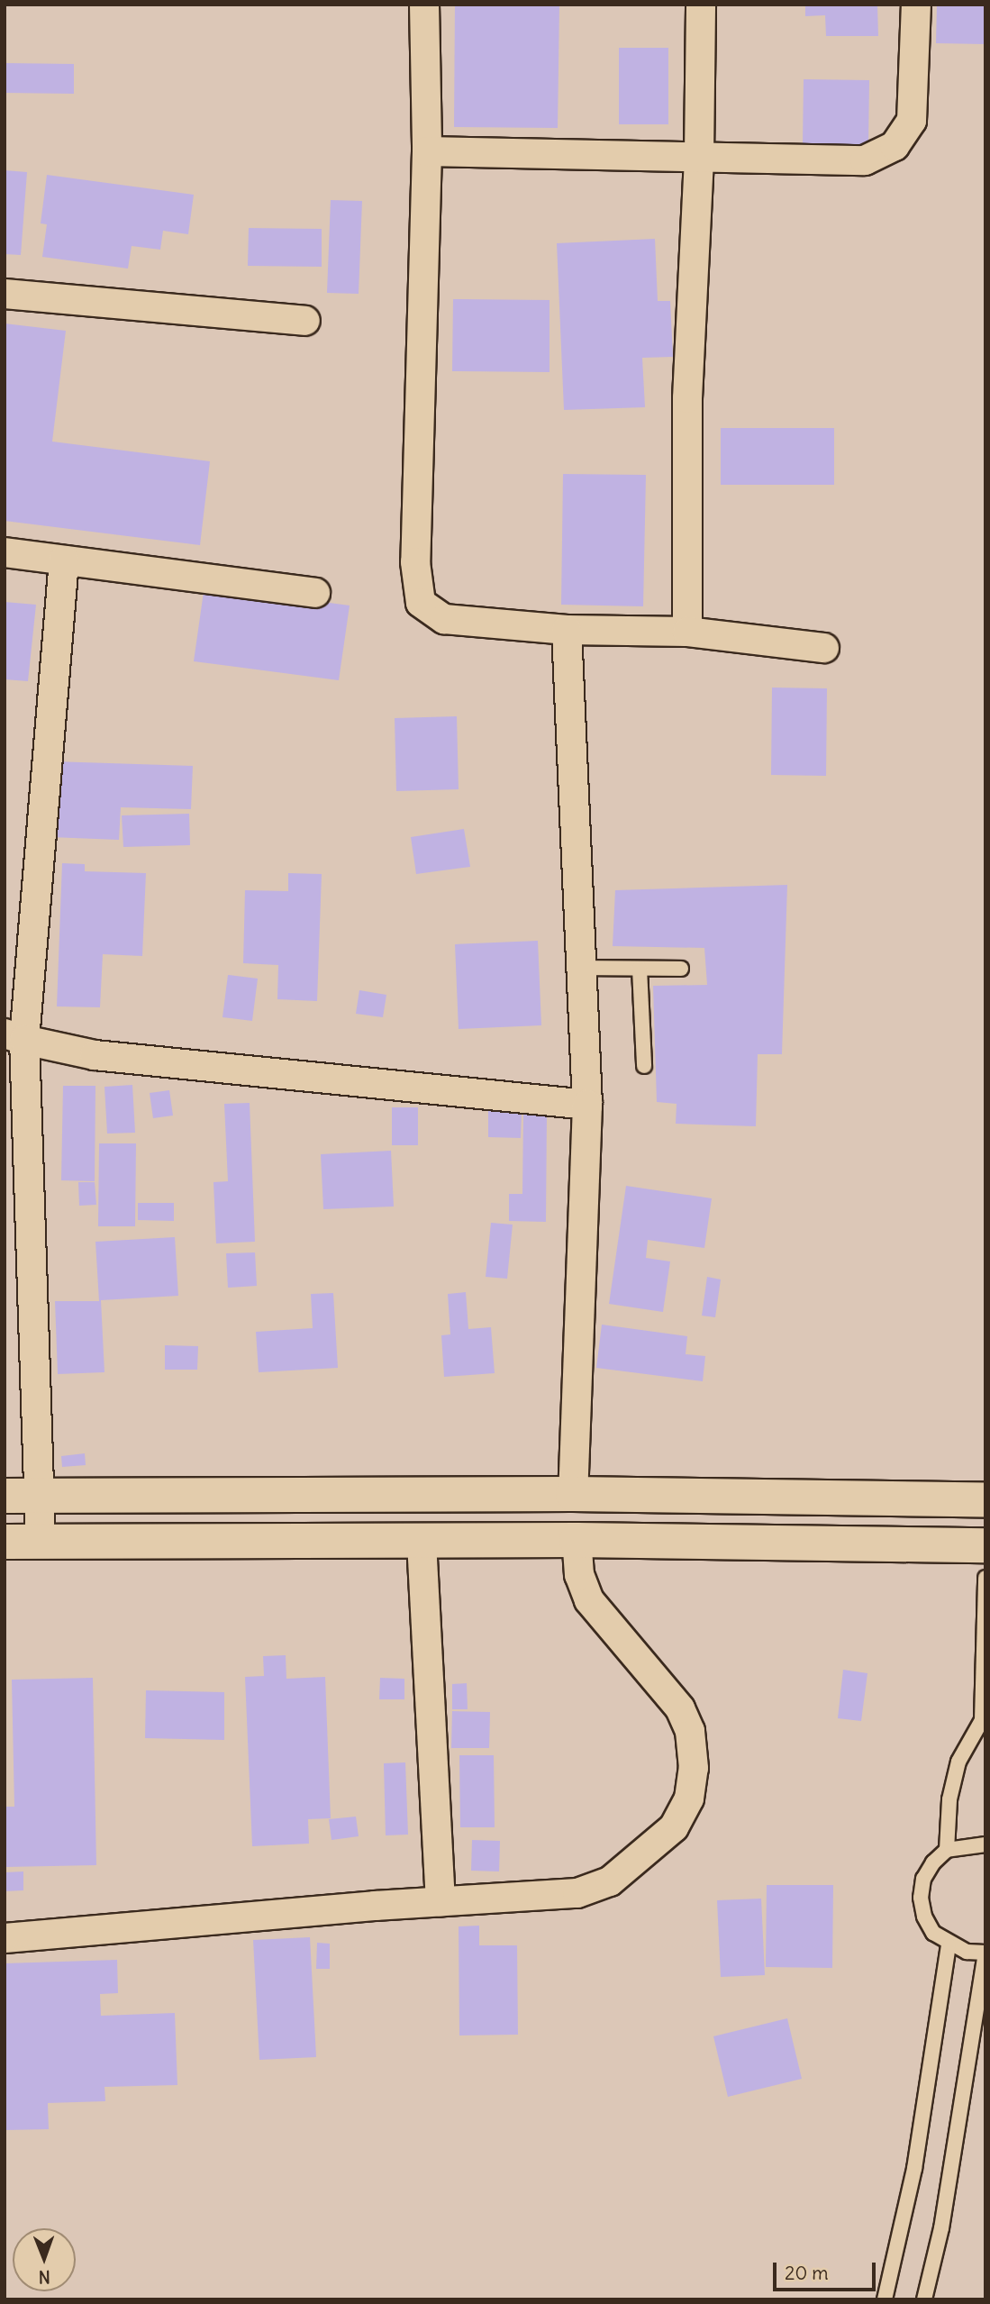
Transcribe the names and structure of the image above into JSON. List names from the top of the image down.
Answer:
{
  "scale_bar": "20 m",
  "north": "bottom"
}
